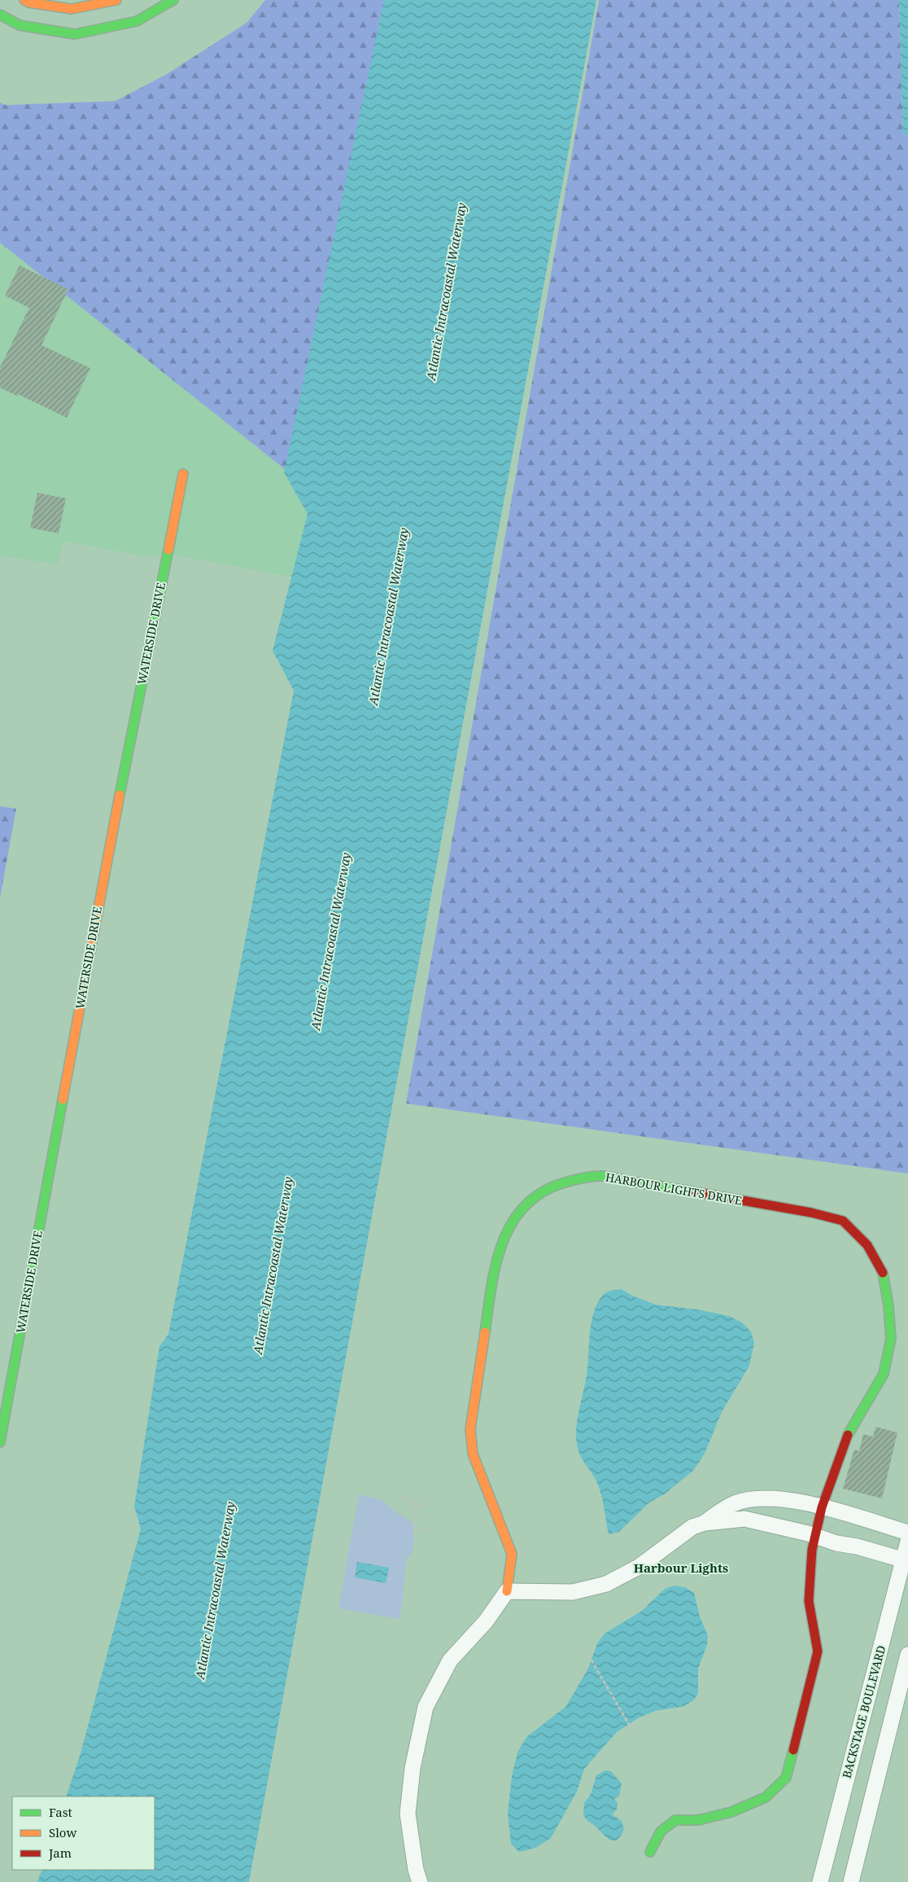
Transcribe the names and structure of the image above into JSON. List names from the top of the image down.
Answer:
{
  "streets": {
    "main road": ["WATERSIDE DRIVE", "HARBOUR LIGHTS DRIVE"],
    "street": ["BACKSTAGE BOULEVARD"]
  },
  "districts": ["Harbour Lights"],
  "water": ["Atlantic Intracoastal Waterway"],
  "legend": ["Fast", "Slow", "Jam"]
}
